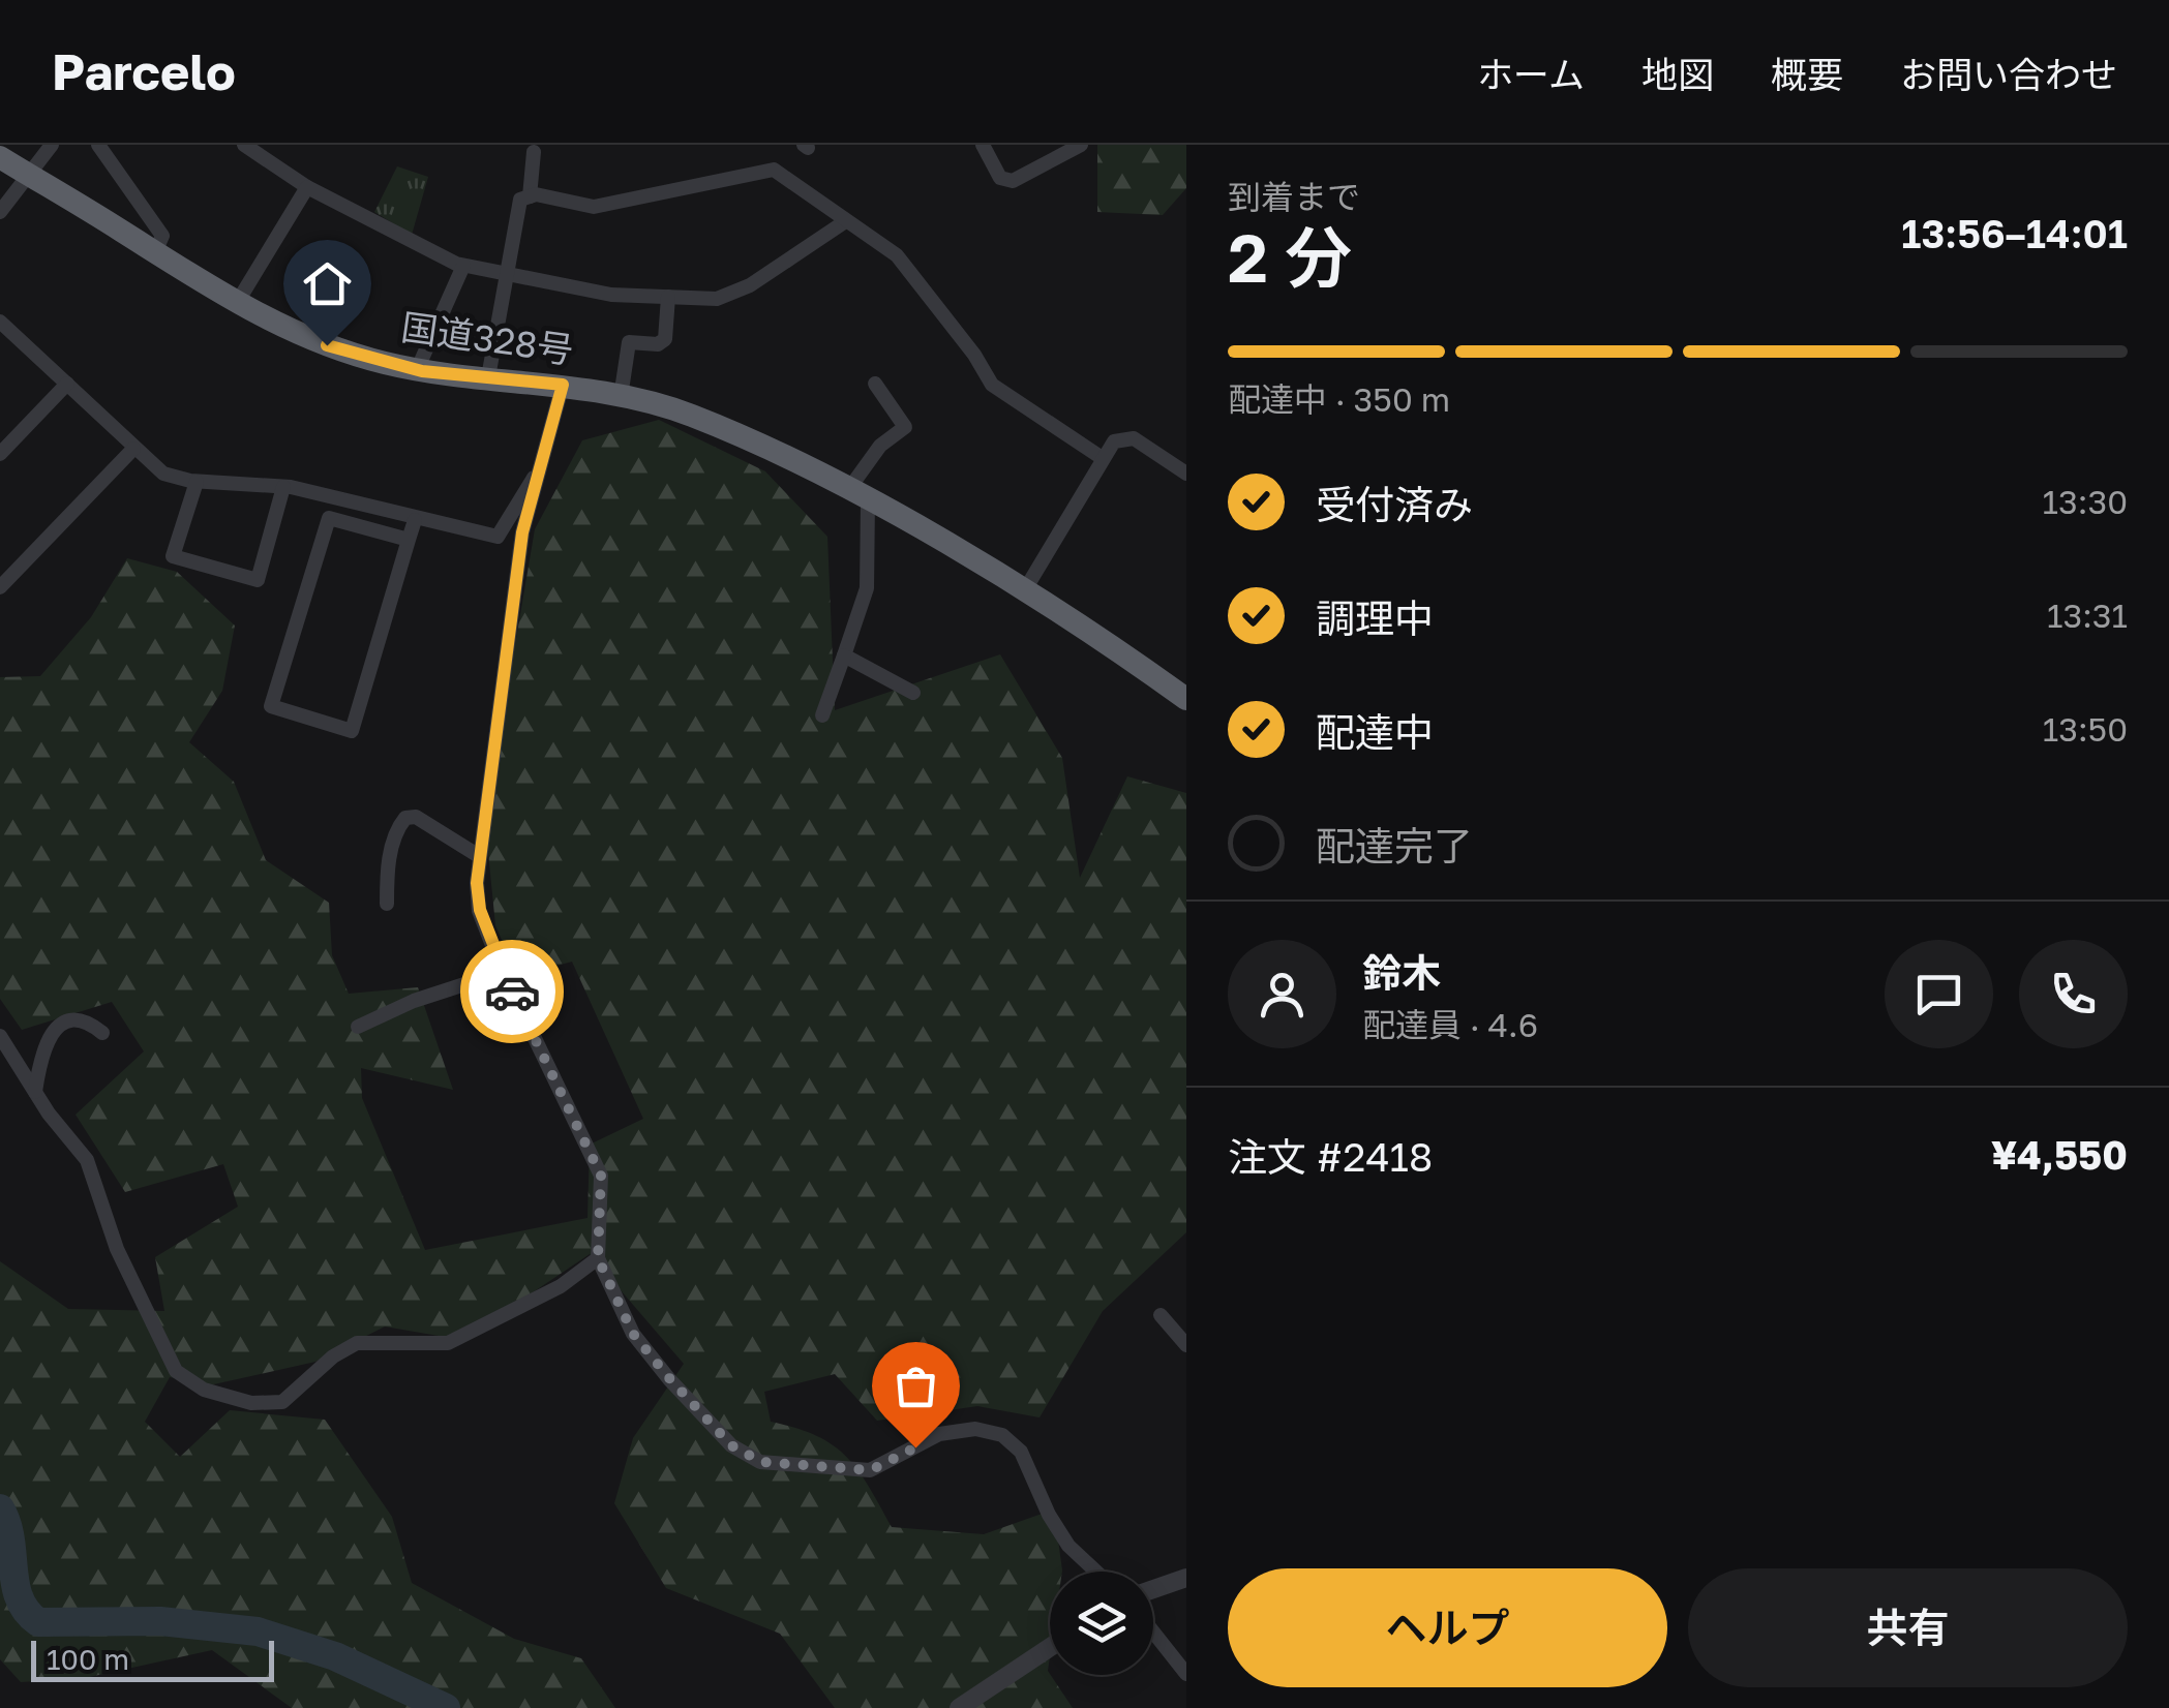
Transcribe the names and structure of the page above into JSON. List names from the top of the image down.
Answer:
{
  "streets": {
    "highway": ["国道328号"]
  },
  "scale_bar": "100 m",
  "page": {
    "header": "Parcelo",
    "nav": [
      "ホーム",
      "地図",
      "概要",
      "お問い合わせ"
    ],
    "heading": ["2 分", "到着まで", "13:56–14:01"],
    "panel": [
      "鈴木",
      "配達員 · 4.6",
      "注文 #2418",
      "¥4,550"
    ],
    "bar": "配達中 · 350 m",
    "list": [
      ["受付済み", "13:30"],
      ["調理中", "13:31"],
      ["配達中", "13:50"],
      "配達完了"
    ],
    "buttons": ["ヘルプ", "共有"],
    "scale": "100 m"
  }
}
